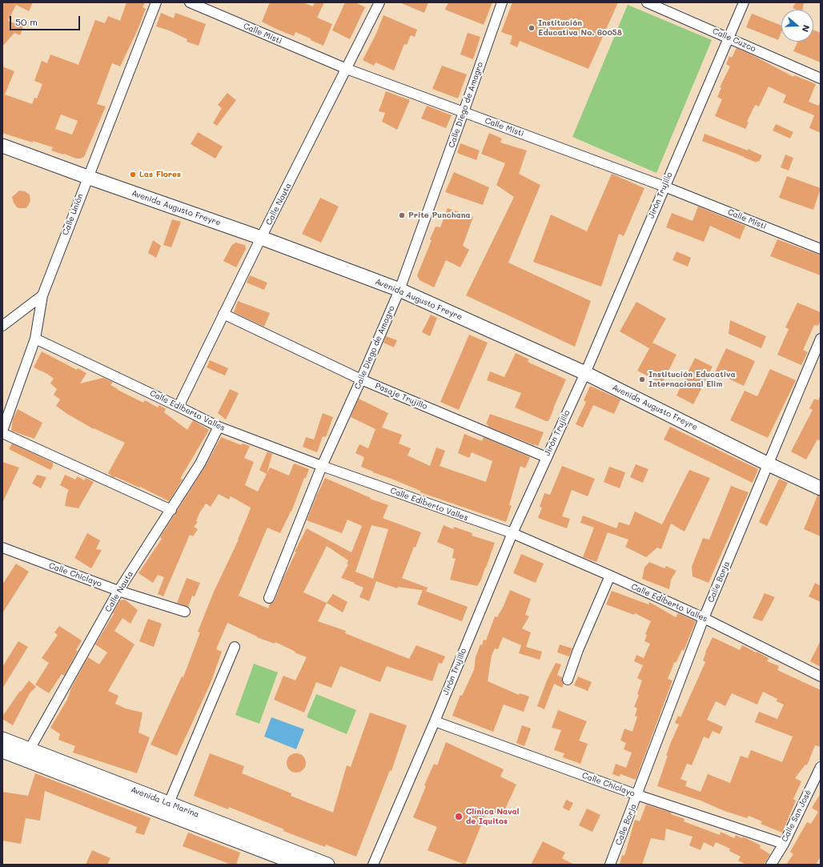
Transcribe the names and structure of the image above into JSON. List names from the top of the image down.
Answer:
{
  "streets": {
    "main road": ["Avenida Augusto Freyre", "Avenida La Marina"],
    "street": [
      "Calle Misti",
      "Calle Cuzco",
      "Calle Diego de Amagro",
      "Jirón Trujillo",
      "Calle Nauta",
      "Calle Unión",
      "Pasaje Trujillo",
      "Calle Ediberto Valles",
      "Calle Chiclayo",
      "Calle Borja",
      "Calle San José"
    ]
  },
  "crossings": [
    ["Calle Misti", "Calle Diego de Amagro"],
    ["Calle Misti", "Jirón Trujillo"],
    ["Calle Misti", "Calle Nauta"],
    ["Calle Cuzco", "Jirón Trujillo"],
    ["Calle Diego de Amagro", "Avenida Augusto Freyre"],
    ["Calle Diego de Amagro", "Pasaje Trujillo"],
    ["Calle Diego de Amagro", "Calle Ediberto Valles"],
    ["Jirón Trujillo", "Avenida Augusto Freyre"],
    ["Jirón Trujillo", "Pasaje Trujillo"],
    ["Jirón Trujillo", "Calle Ediberto Valles"],
    ["Jirón Trujillo", "Calle Chiclayo"],
    ["Calle Nauta", "Avenida Augusto Freyre"],
    ["Calle Nauta", "Pasaje Trujillo"],
    ["Calle Nauta", "Calle Ediberto Valles"],
    ["Calle Nauta", "Calle Chiclayo"],
    ["Calle Nauta", "Avenida La Marina"],
    ["Avenida Augusto Freyre", "Calle Unión"],
    ["Avenida Augusto Freyre", "Calle Borja"],
    ["Calle Unión", "Calle Ediberto Valles"],
    ["Calle Ediberto Valles", "Calle Borja"],
    ["Calle Chiclayo", "Calle Borja"],
    ["Calle Chiclayo", "Calle San José"]
  ],
  "places": [
    "Institución Educativa No. 60058",
    "Las Flores",
    "Prite Punchana",
    "Institución Educativa Internacional Elim",
    "Clínica Naval de Iquitos"
  ],
  "scale_bar": "50 m",
  "north": "right"
}
